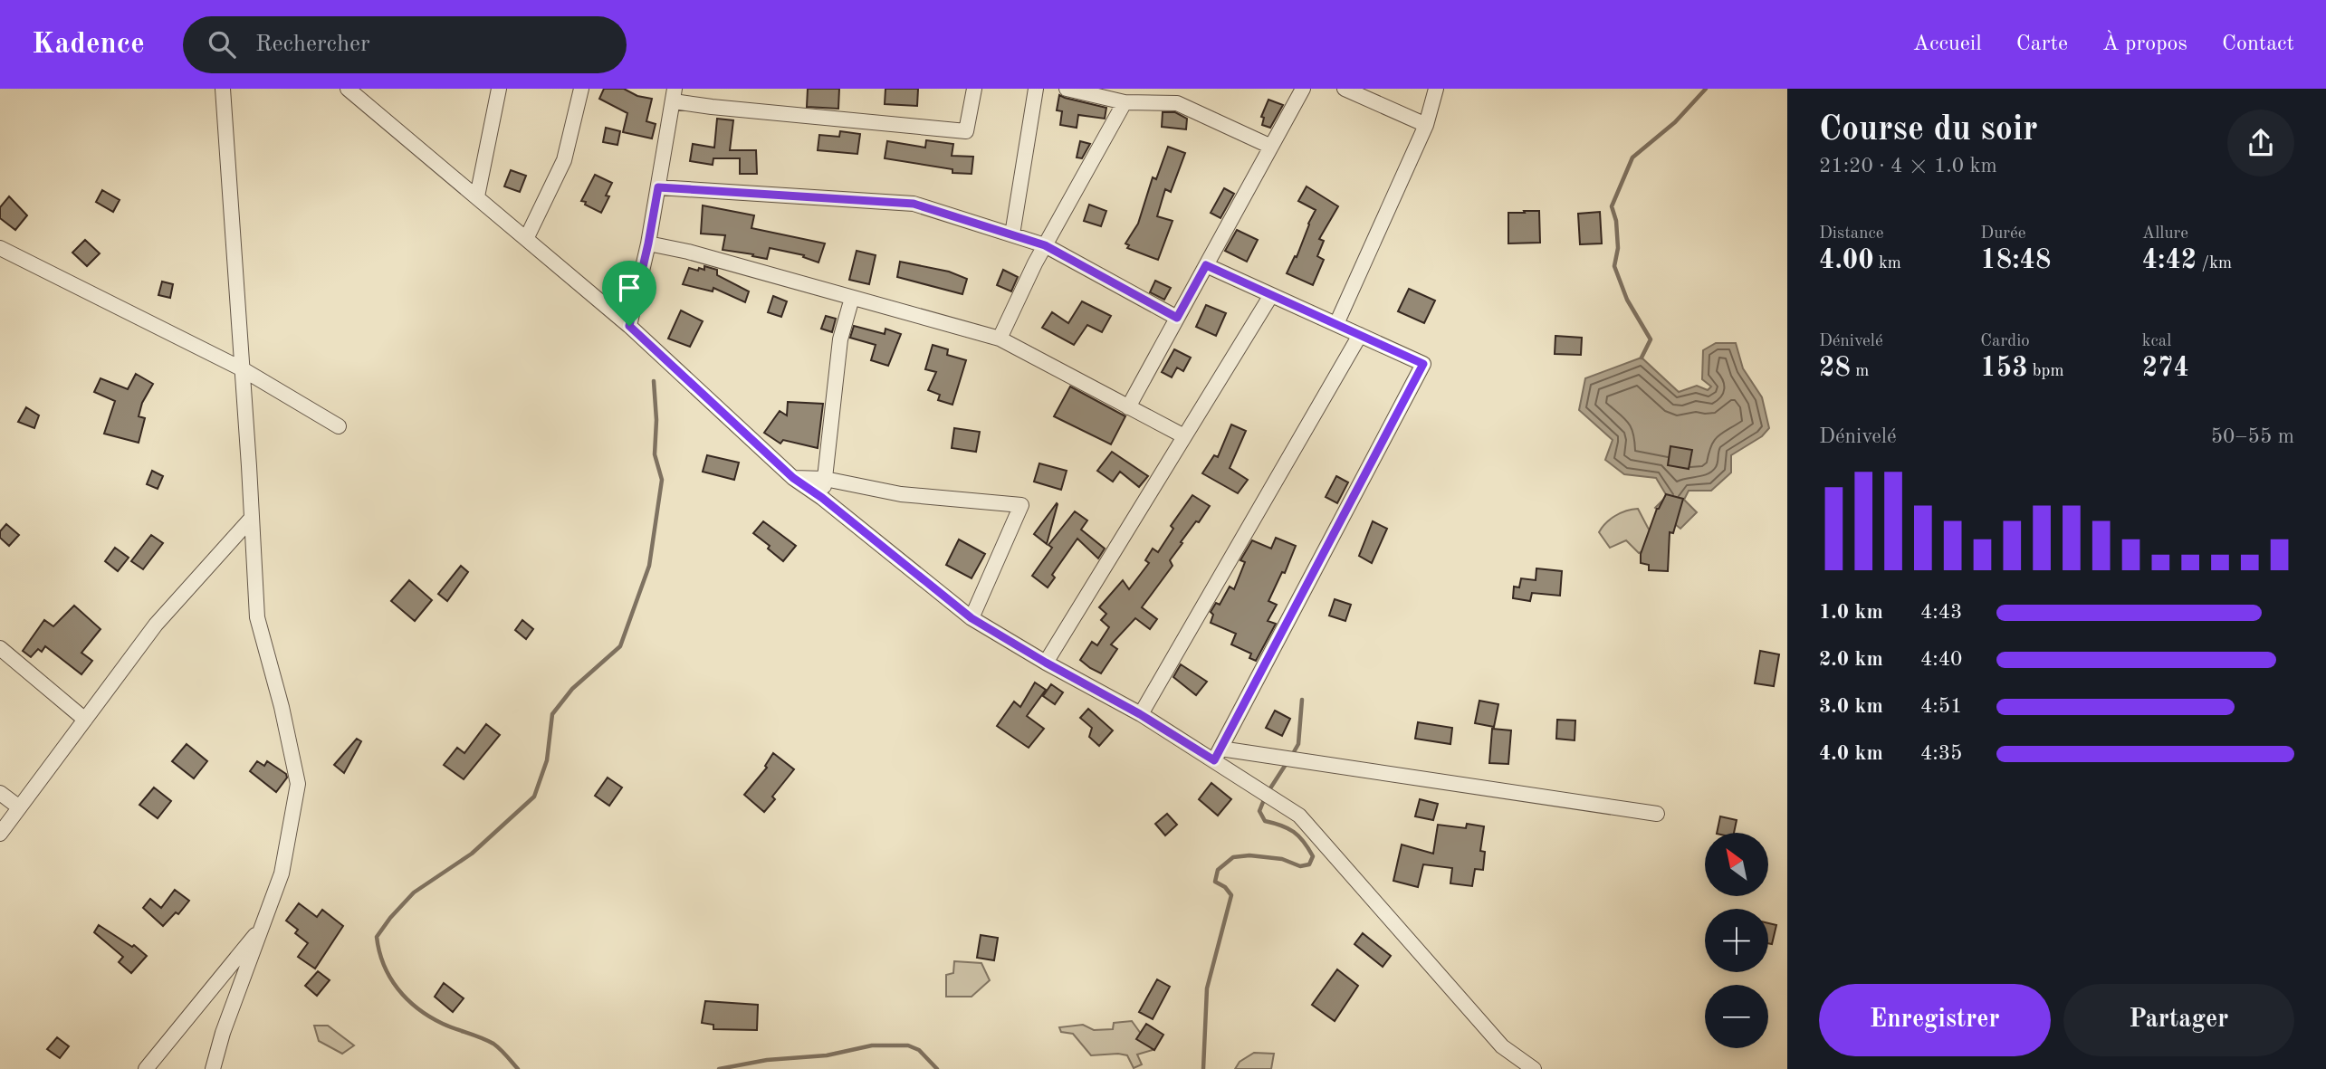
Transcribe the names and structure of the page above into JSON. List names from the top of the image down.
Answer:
{
  "north": "top left",
  "page": {
    "header": "Kadence",
    "search": "Rechercher",
    "nav": [
      "Accueil",
      "Carte",
      "À propos",
      "Contact"
    ],
    "heading": ["Course du soir", "21:20 · 4 × 1.0 km"],
    "stats": [
      ["Distance", "4.00 km"],
      ["Durée", "18:48"],
      ["Allure", "4:42 /km"],
      ["Dénivelé", "28 m"],
      ["Cardio", "153 bpm"],
      ["kcal", "274"]
    ],
    "chart": ["Dénivelé", "50–55 m"],
    "list": [
      {
        "name": "1.0 km",
        "note": "4:43"
      },
      {
        "name": "2.0 km",
        "note": "4:40"
      },
      {
        "name": "3.0 km",
        "note": "4:51"
      },
      {
        "name": "4.0 km",
        "note": "4:35"
      }
    ],
    "map_buttons": ["+", "−"],
    "buttons": ["Enregistrer", "Partager"]
  }
}
